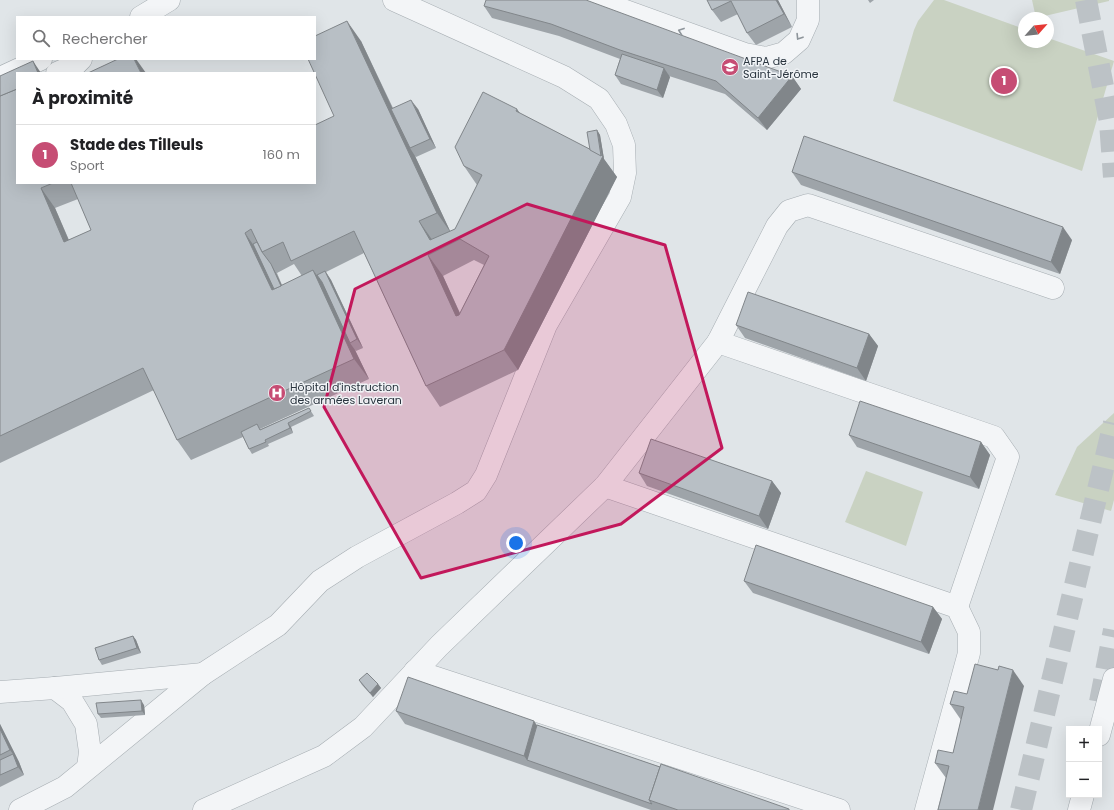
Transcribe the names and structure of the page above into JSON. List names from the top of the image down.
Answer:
{
  "places": {
    "school or university": ["AFPA de Saint-Jérôme"],
    "hospital": ["Hôpital d'instruction des armées Laveran"]
  },
  "north": "top right",
  "page": {
    "search": "Rechercher",
    "pins": "1",
    "heading": "À proximité",
    "list": [
      {
        "mark": "1",
        "name": "Stade des Tilleuls",
        "note": "Sport",
        "value": "160 m"
      }
    ],
    "map_buttons": ["+", "−"]
  }
}
